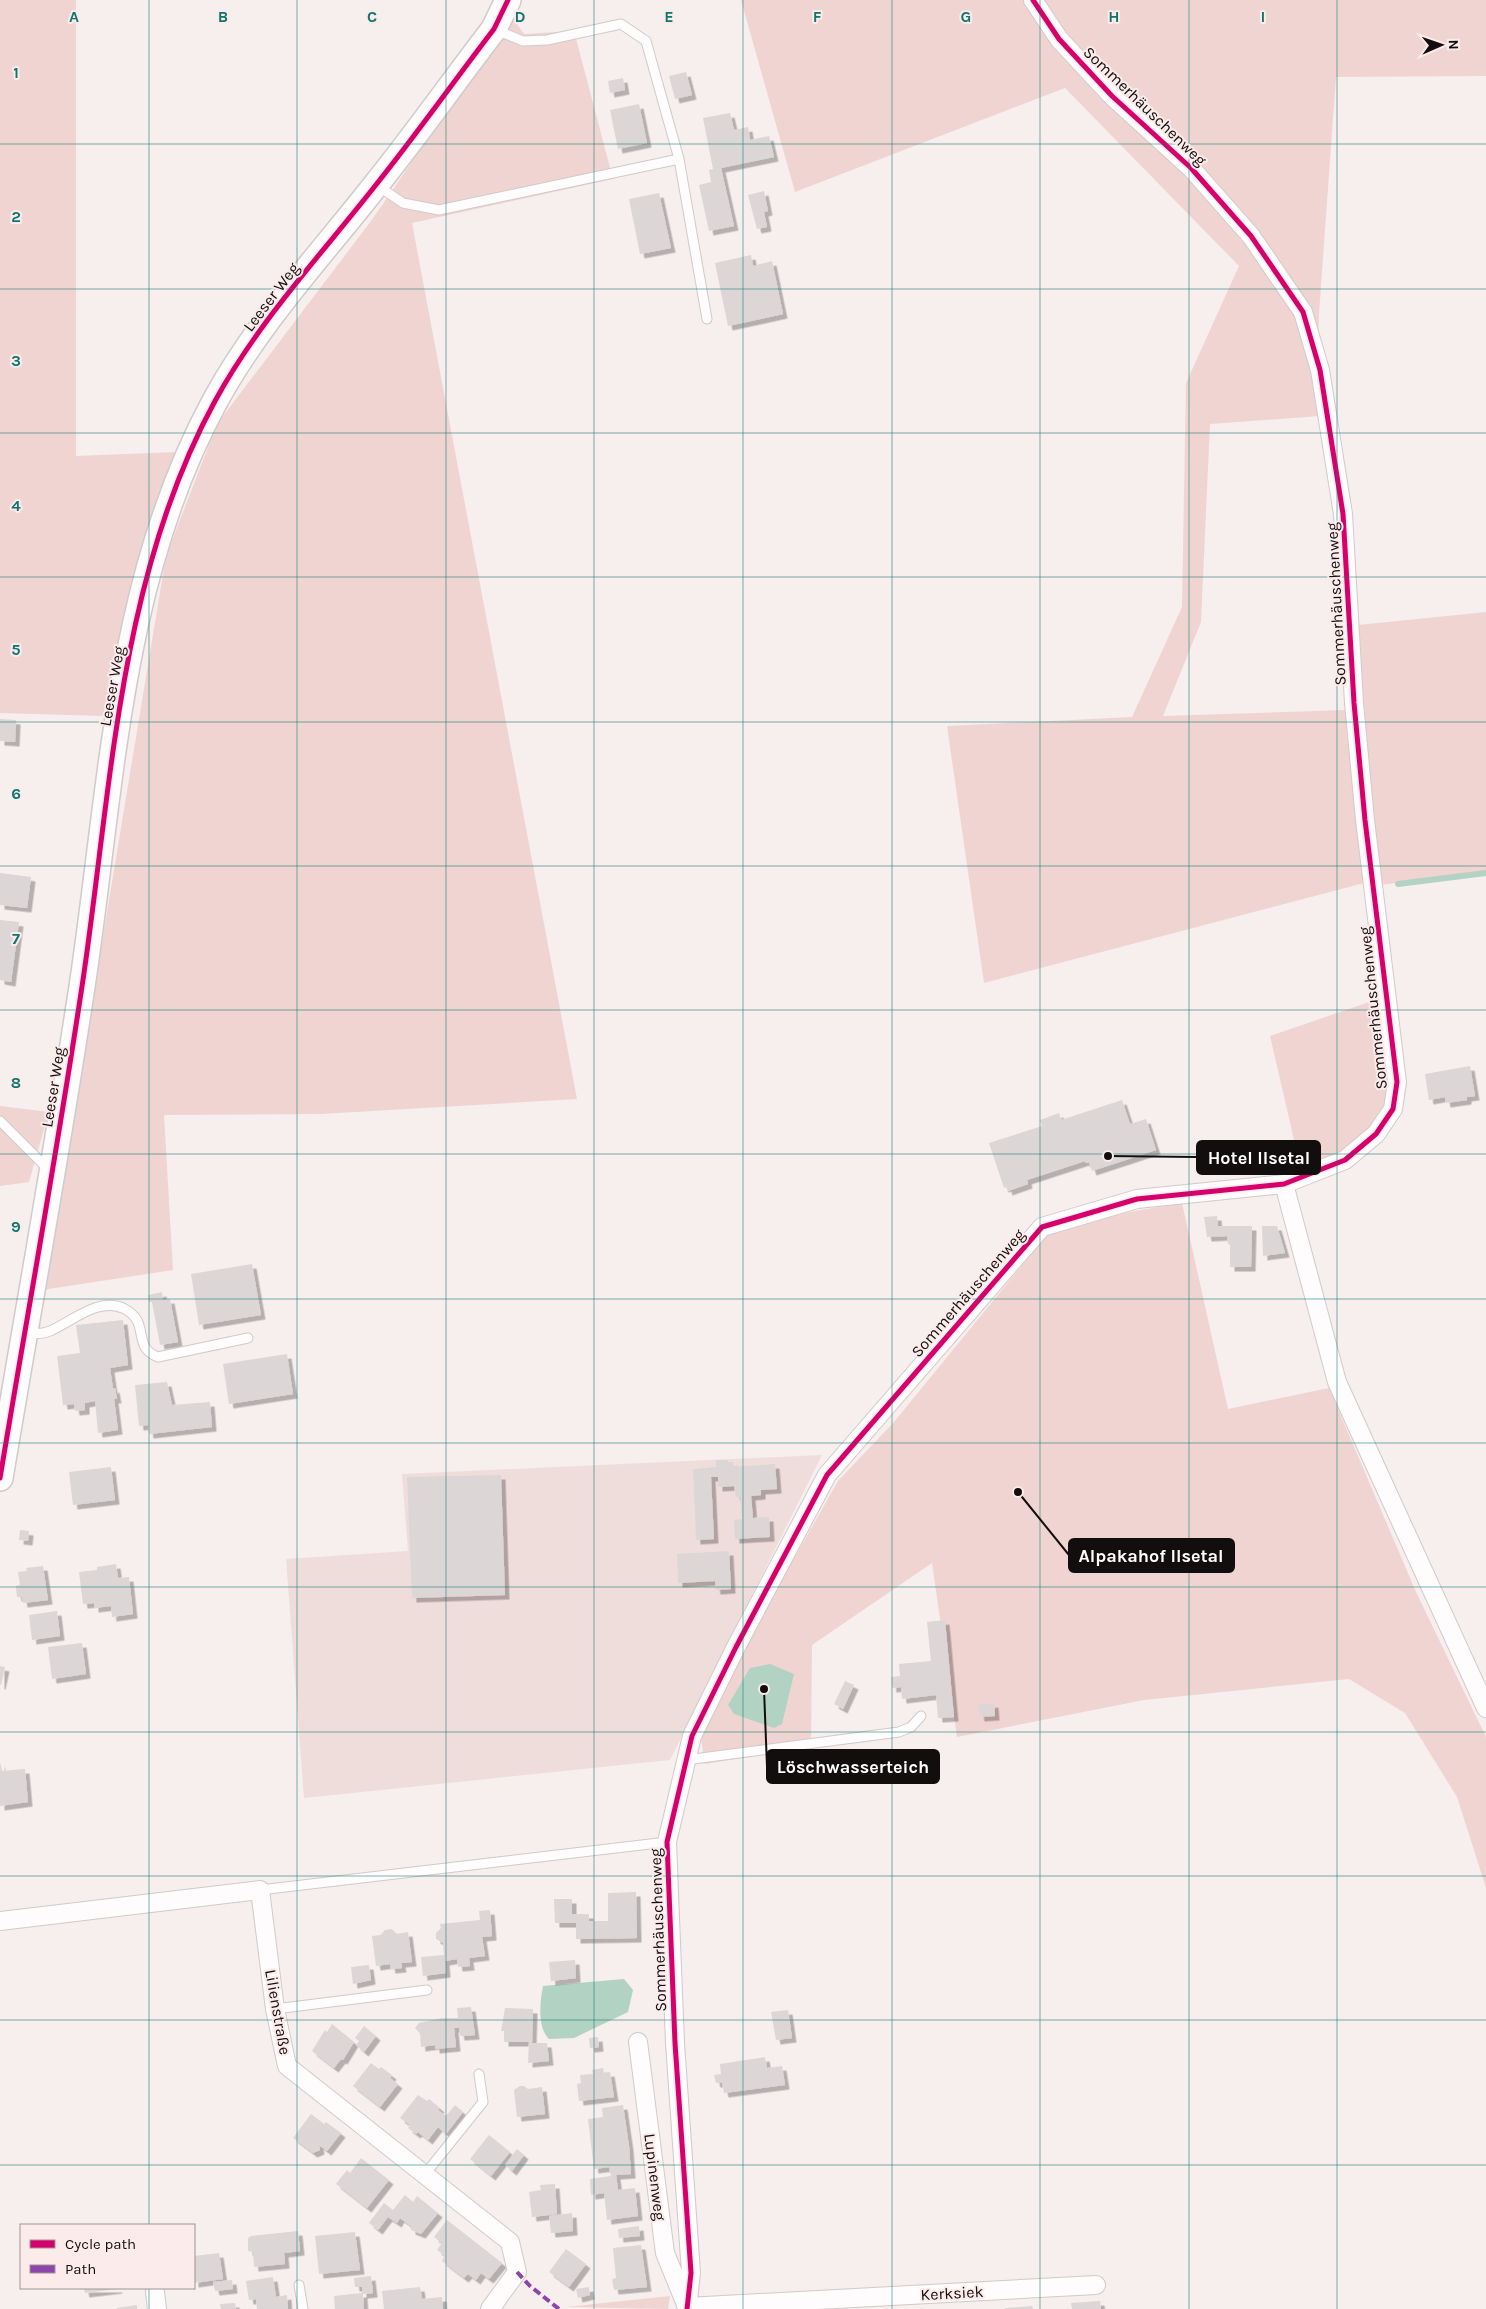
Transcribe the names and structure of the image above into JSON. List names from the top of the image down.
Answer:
{
  "streets": {
    "street": [
      "Sommerhäuschenweg",
      "Leeser Weg",
      "Lilienstraße",
      "Lupinenweg",
      "Kerksiek"
    ]
  },
  "crossings": [
    ["Sommerhäuschenweg", "Lupinenweg"],
    ["Sommerhäuschenweg", "Kerksiek"],
    ["Lupinenweg", "Kerksiek"]
  ],
  "places": ["Hotel Ilsetal", "Alpakahof Ilsetal", "Löschwasserteich"],
  "legend": ["Cycle path", "Path"],
  "north": "right",
  "grid": {
    "columns": [
      "A",
      "B",
      "C",
      "D",
      "E",
      "F",
      "G",
      "H",
      "I"
    ],
    "rows": [
      "1",
      "2",
      "3",
      "4",
      "5",
      "6",
      "7",
      "8",
      "9"
    ]
  }
}
